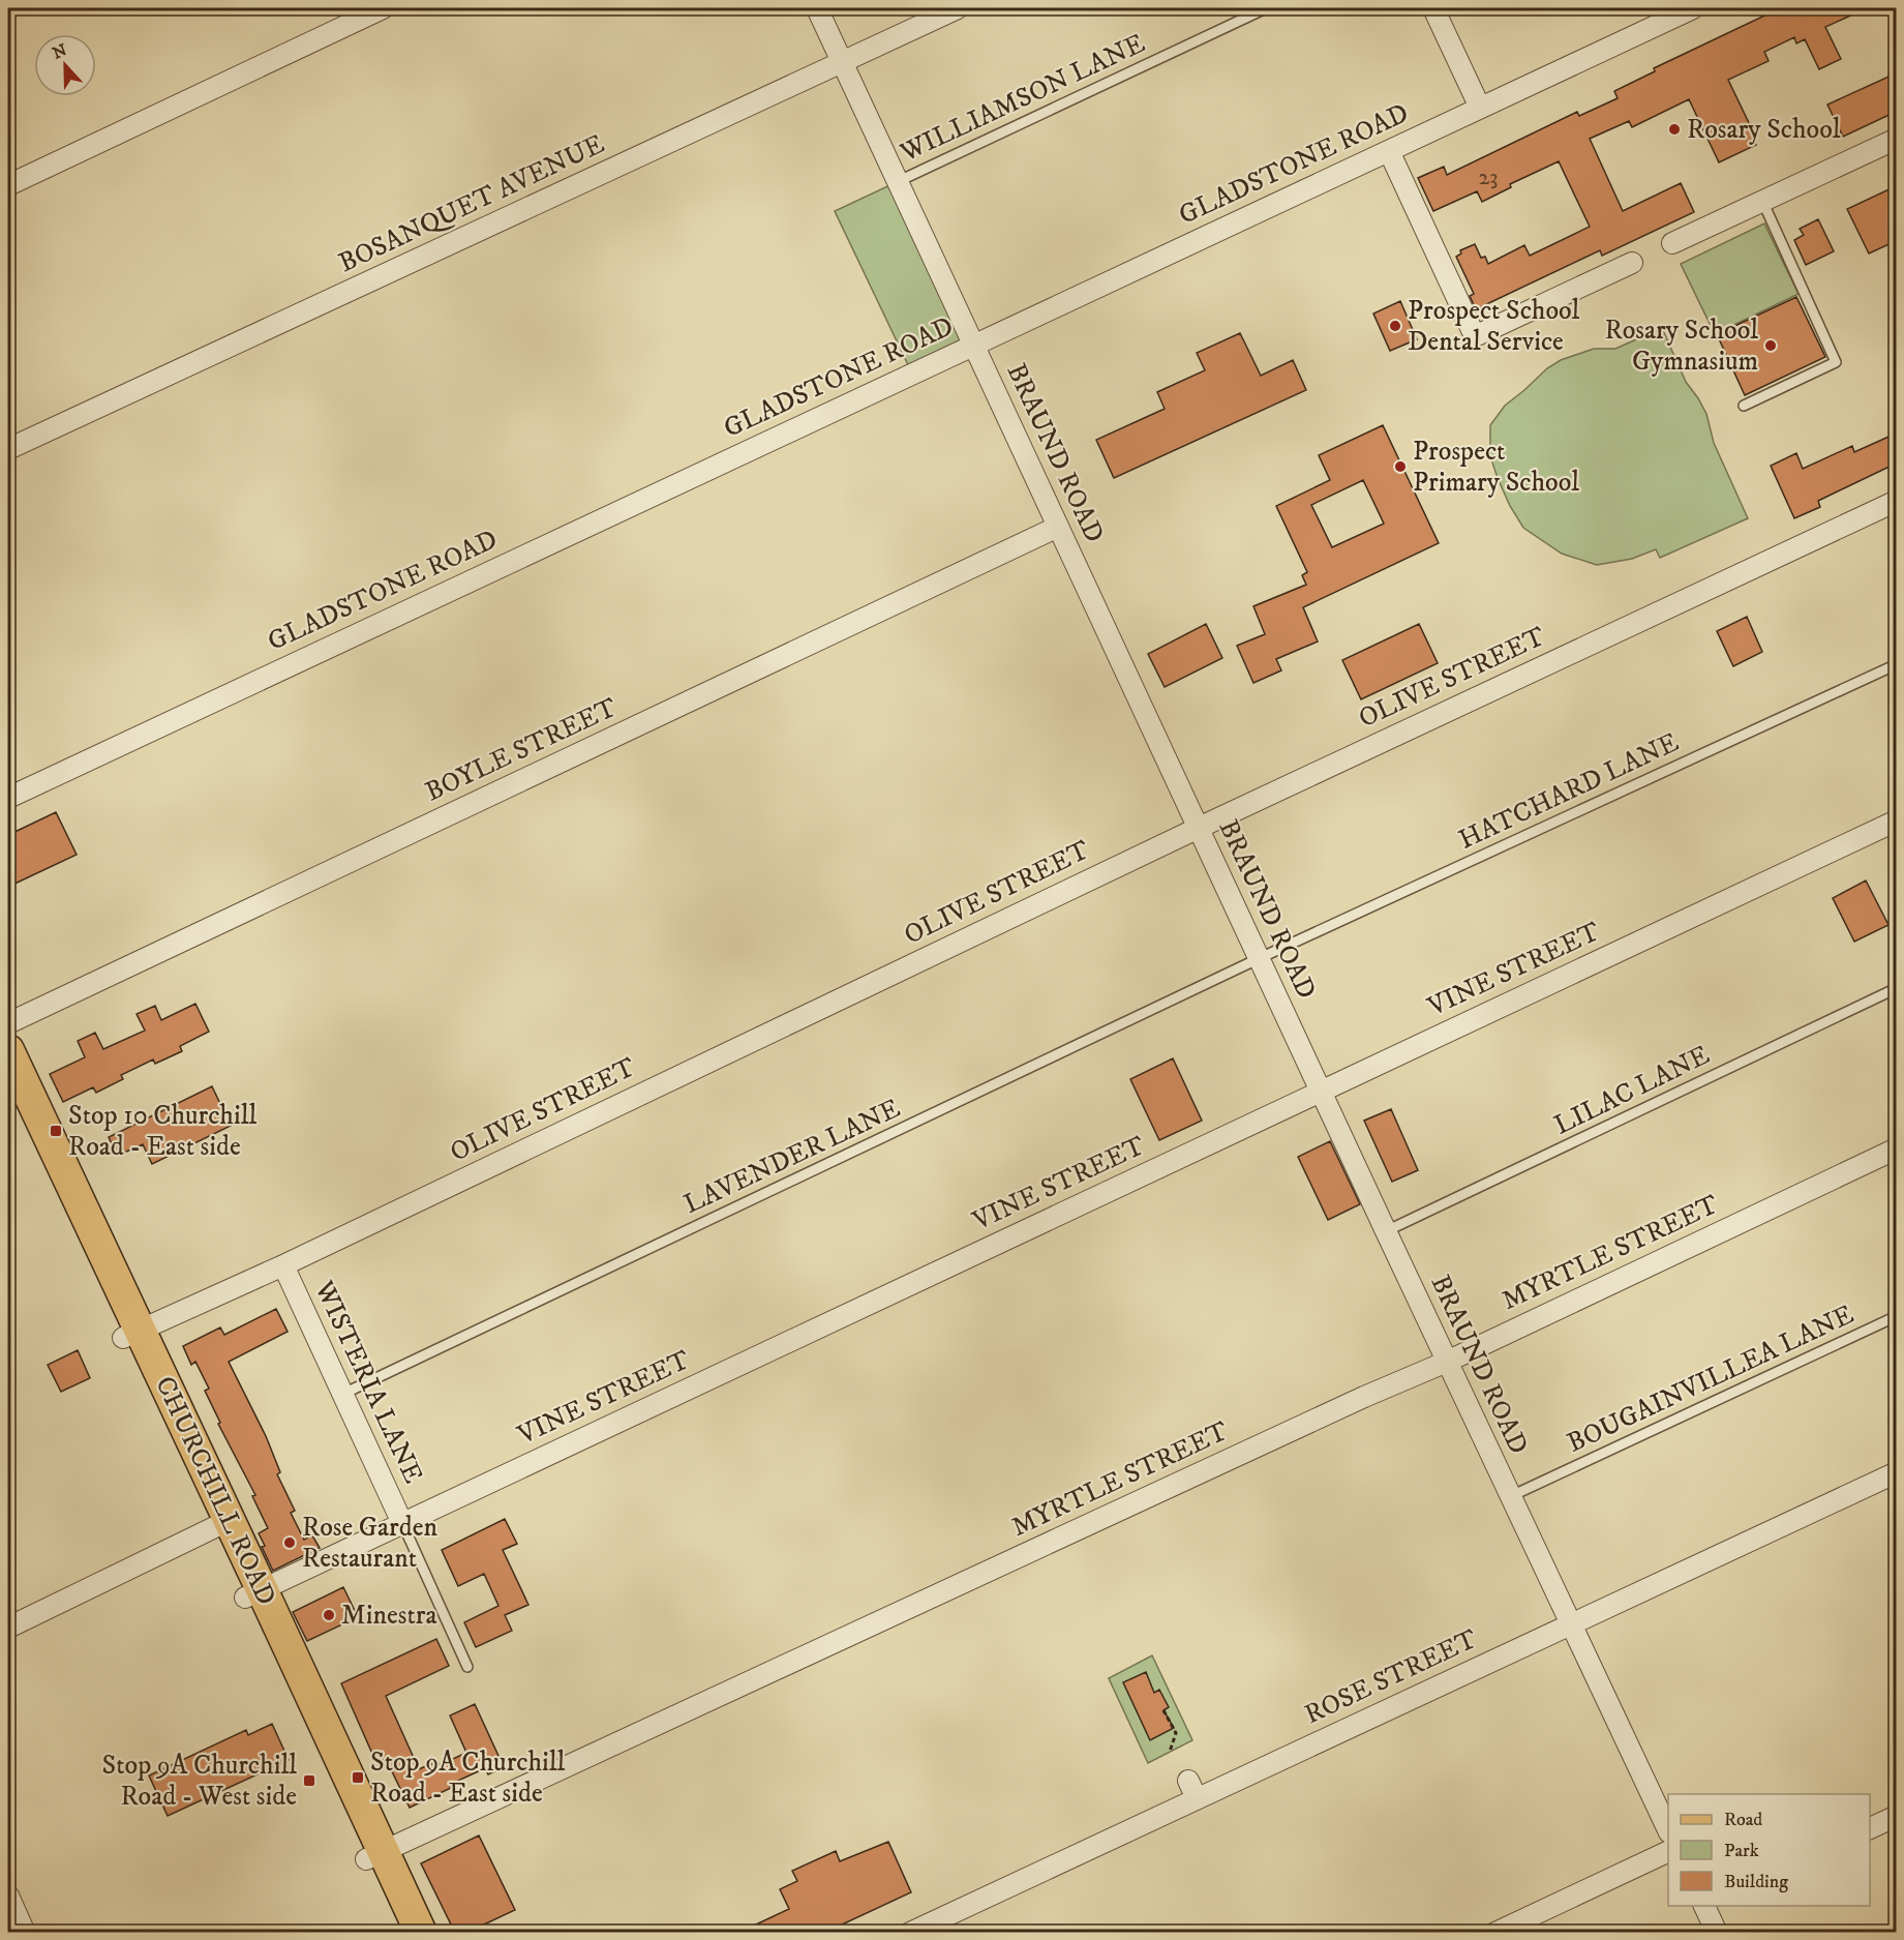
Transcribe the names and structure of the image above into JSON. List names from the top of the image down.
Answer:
{
  "streets": {
    "main road": ["CHURCHILL ROAD"],
    "street": [
      "GLADSTONE ROAD",
      "BOSANQUET AVENUE",
      "BRAUND ROAD",
      "OLIVE STREET",
      "BOYLE STREET",
      "VINE STREET",
      "MYRTLE STREET",
      "WISTERIA LANE",
      "ROSE STREET"
    ],
    "lane": [
      "WILLIAMSON LANE",
      "HATCHARD LANE",
      "LILAC LANE",
      "LAVENDER LANE",
      "BOUGAINVILLEA LANE"
    ]
  },
  "crossings": [
    ["WILLIAMSON LANE", "BRAUND ROAD"],
    ["GLADSTONE ROAD", "BRAUND ROAD"],
    ["BOSANQUET AVENUE", "BRAUND ROAD"],
    ["BRAUND ROAD", "OLIVE STREET"],
    ["BRAUND ROAD", "BOYLE STREET"],
    ["BRAUND ROAD", "HATCHARD LANE"],
    ["BRAUND ROAD", "VINE STREET"],
    ["BRAUND ROAD", "LILAC LANE"],
    ["BRAUND ROAD", "LAVENDER LANE"],
    ["BRAUND ROAD", "MYRTLE STREET"],
    ["BRAUND ROAD", "BOUGAINVILLEA LANE"],
    ["BRAUND ROAD", "ROSE STREET"],
    ["OLIVE STREET", "WISTERIA LANE"],
    ["OLIVE STREET", "CHURCHILL ROAD"],
    ["HATCHARD LANE", "LAVENDER LANE"],
    ["VINE STREET", "WISTERIA LANE"],
    ["VINE STREET", "CHURCHILL ROAD"],
    ["LAVENDER LANE", "WISTERIA LANE"],
    ["MYRTLE STREET", "CHURCHILL ROAD"]
  ],
  "places": {
    "other": [
      "Rosary School",
      "Prospect School Dental Service",
      "Rosary School Gymnasium",
      "Prospect Primary School",
      "Rose Garden Restaurant",
      "Minestra"
    ],
    "transit": ["Stop 10 Churchill Road - East side", "Stop 9A Churchill Road - East side", "Stop 9A Churchill Road - West side"]
  },
  "house_numbers": ["23"],
  "legend": ["Road", "Park", "Building"],
  "north": "top"
}
